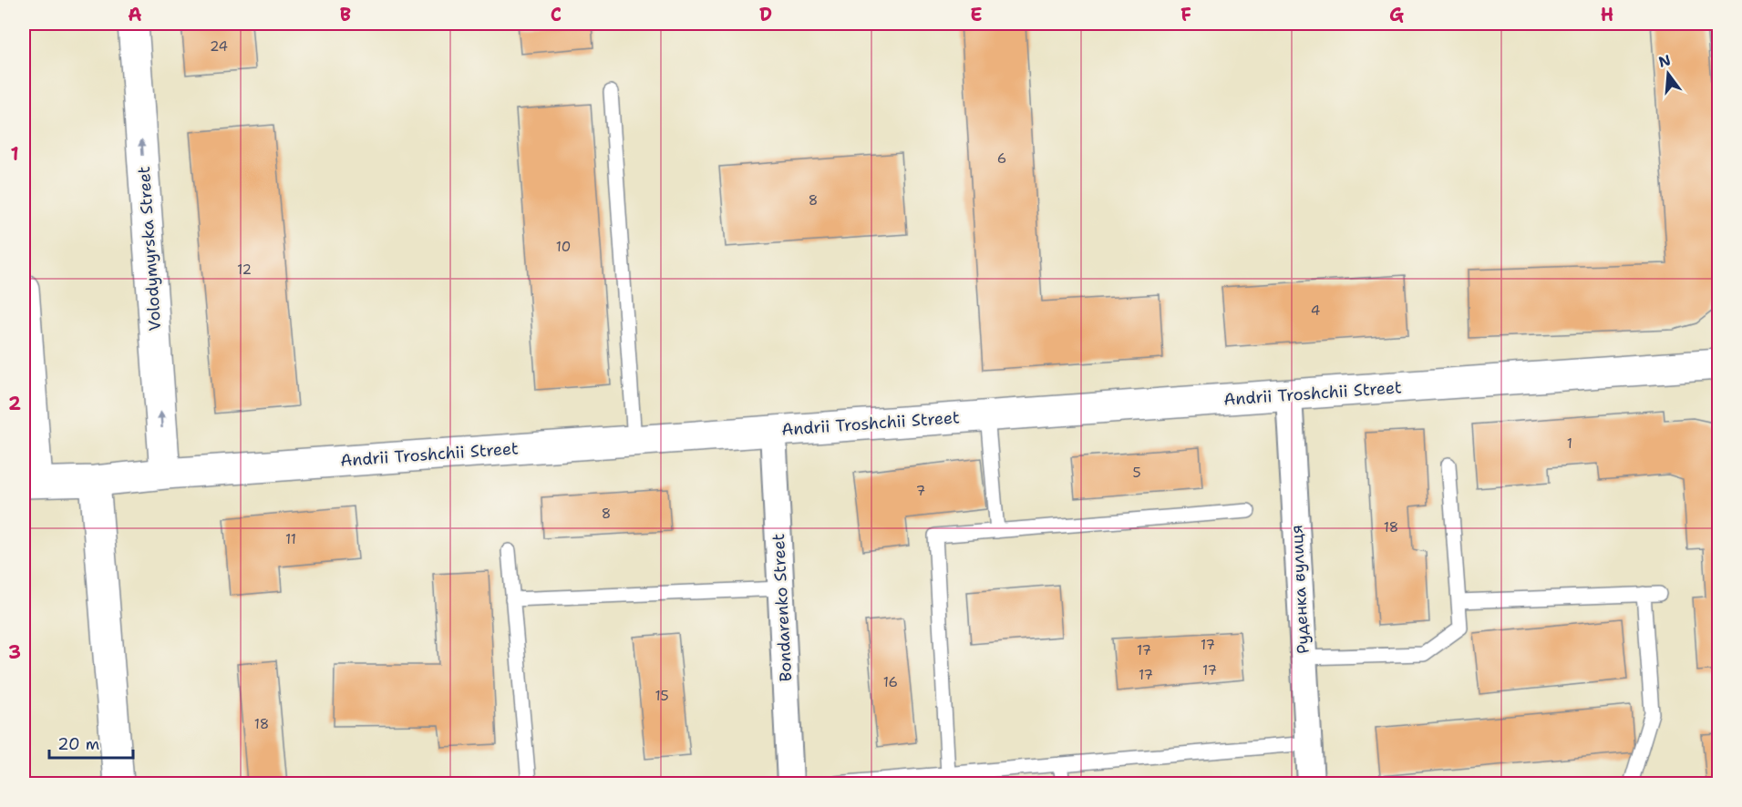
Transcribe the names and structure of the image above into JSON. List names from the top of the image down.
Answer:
{
  "streets": {
    "street": [
      "Volodymyrska Street",
      "Andrii Troshchii Street",
      "Руденка вулиця",
      "Bondarenko Street"
    ]
  },
  "crossings": [
    ["Volodymyrska Street", "Andrii Troshchii Street"],
    ["Andrii Troshchii Street", "Руденка вулиця"],
    ["Andrii Troshchii Street", "Bondarenko Street"]
  ],
  "house_numbers": [
    "24",
    "6",
    "8",
    "10",
    "12",
    "4",
    "1",
    "5",
    "7",
    "8",
    "18",
    "11",
    "17",
    "17",
    "17",
    "17",
    "16",
    "15",
    "18"
  ],
  "scale_bar": "20 m",
  "north": "top",
  "grid": {
    "columns": [
      "A",
      "B",
      "C",
      "D",
      "E",
      "F",
      "G",
      "H"
    ],
    "rows": ["1", "2", "3"]
  }
}
